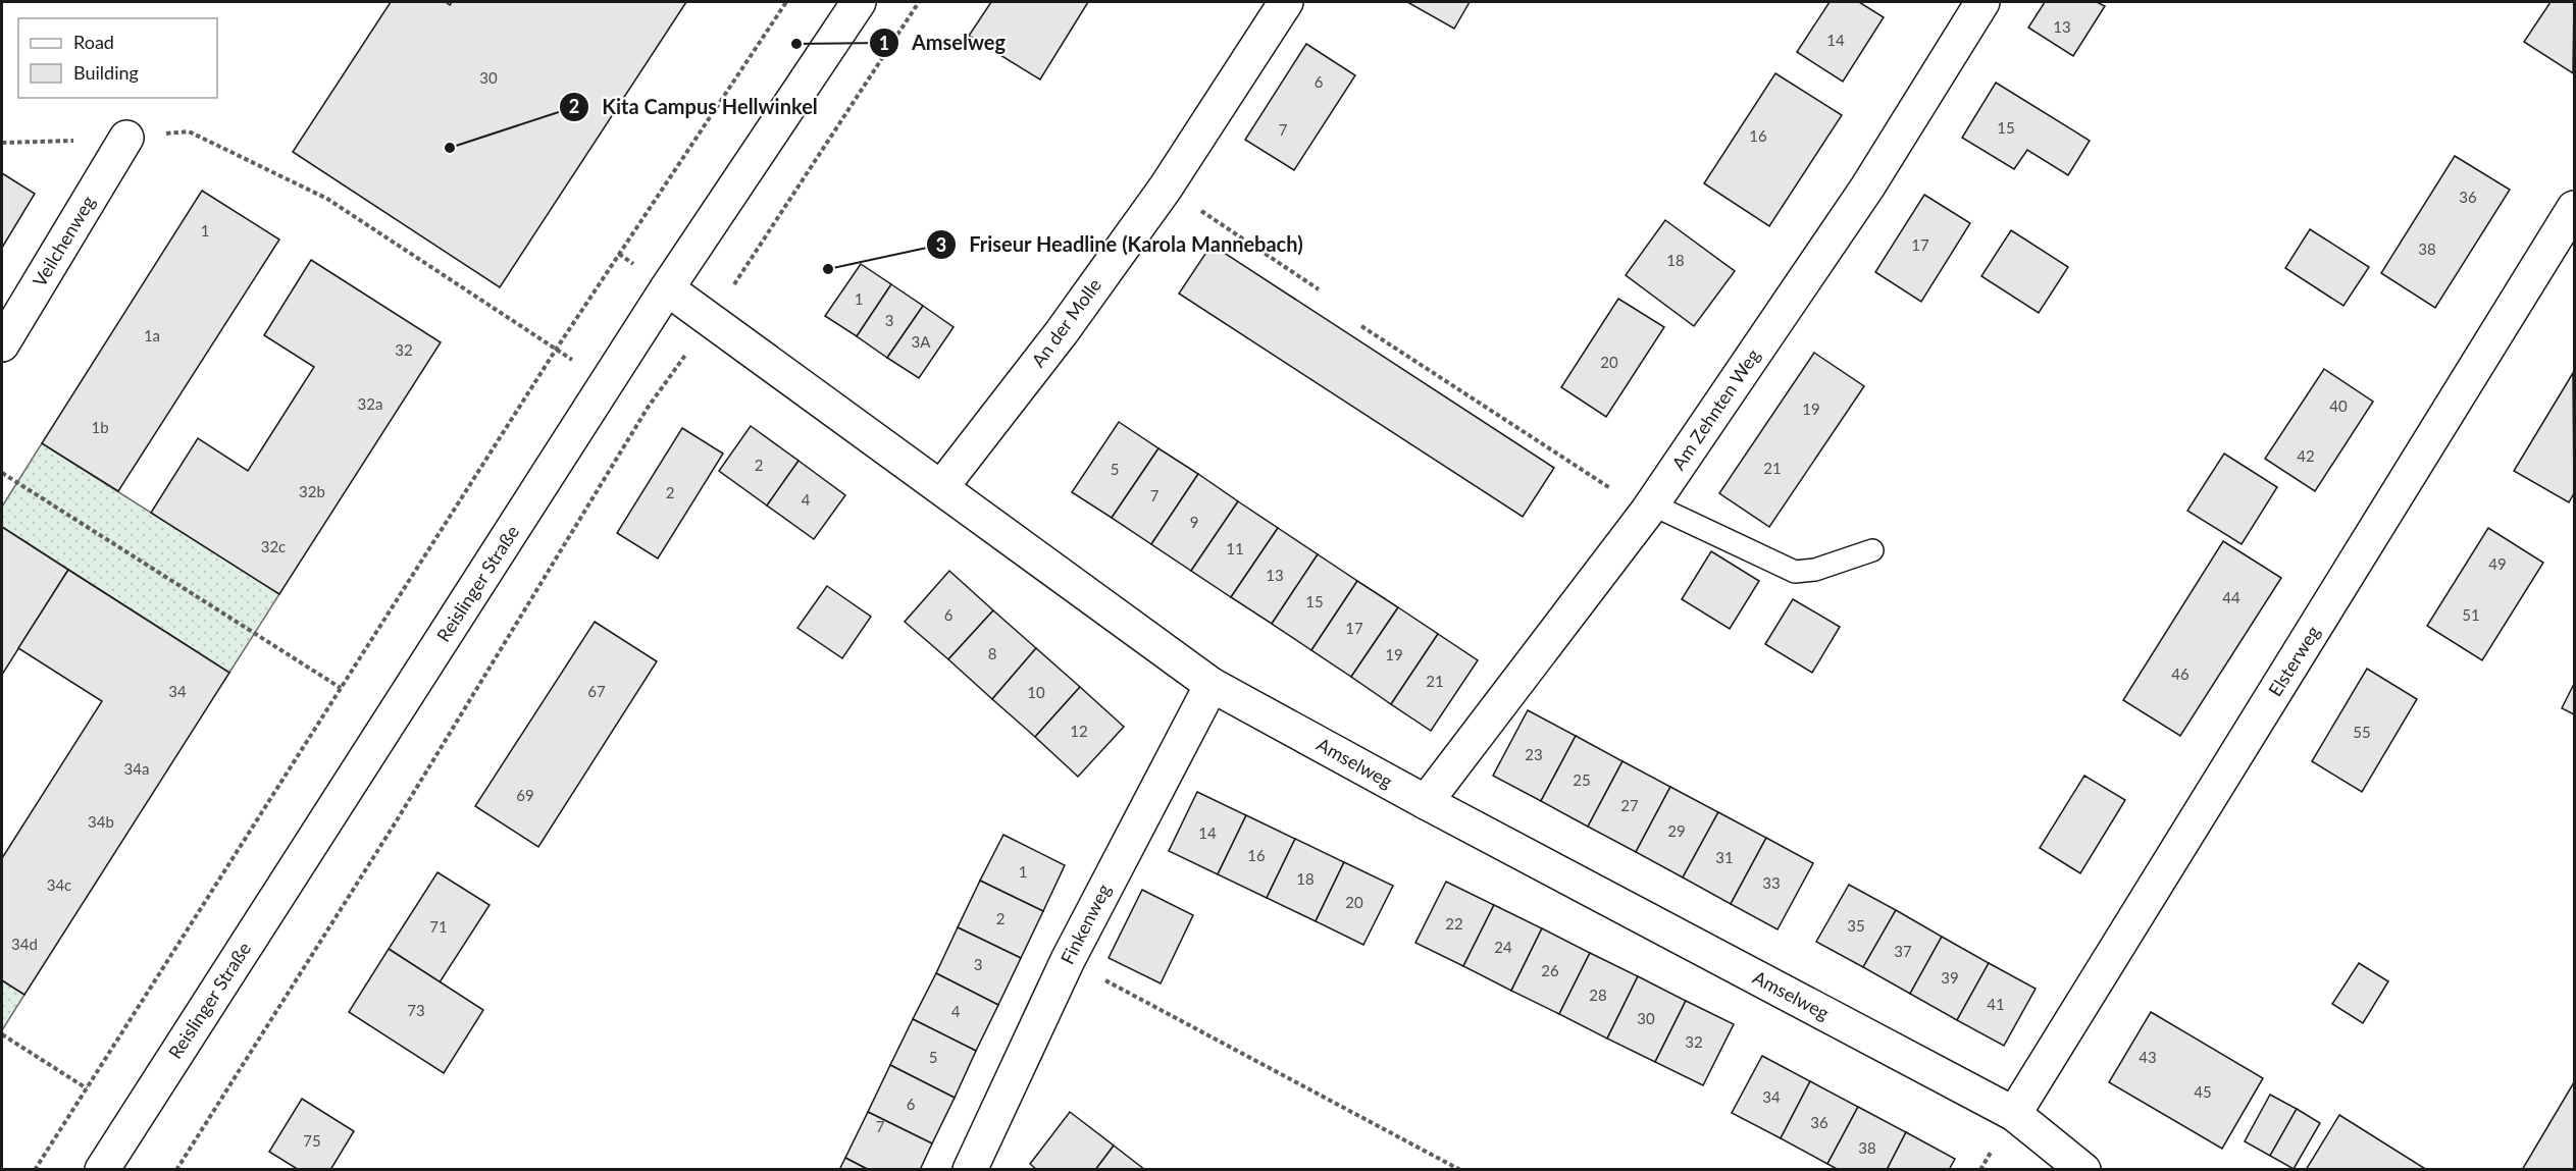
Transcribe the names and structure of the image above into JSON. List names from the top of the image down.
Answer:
{
  "streets": {
    "street": [
      "Veilchenweg",
      "An der Molle",
      "Am Zehnten Weg",
      "Reislinger Straße",
      "Elsterweg",
      "Amselweg",
      "Finkenweg"
    ]
  },
  "crossings": [
    ["An der Molle", "Amselweg"],
    ["Am Zehnten Weg", "Amselweg"],
    ["Reislinger Straße", "Amselweg"],
    ["Elsterweg", "Amselweg"],
    ["Amselweg", "Finkenweg"]
  ],
  "places": ["Amselweg", "Kita Campus Hellwinkel", "Friseur Headline (Karola Mannebach)"],
  "house_numbers": [
    "13",
    "14",
    "30",
    "6",
    "15",
    "7",
    "16",
    "36",
    "1",
    "17",
    "38",
    "18",
    "1",
    "3",
    "1a",
    "3A",
    "32",
    "20",
    "32a",
    "40",
    "19",
    "1b",
    "42",
    "2",
    "21",
    "5",
    "32b",
    "2",
    "7",
    "4",
    "9",
    "32c",
    "11",
    "49",
    "13",
    "44",
    "15",
    "6",
    "51",
    "17",
    "8",
    "19",
    "46",
    "21",
    "34",
    "67",
    "10",
    "12",
    "55",
    "23",
    "34a",
    "25",
    "69",
    "27",
    "34b",
    "29",
    "14",
    "16",
    "31",
    "1",
    "18",
    "33",
    "34c",
    "20",
    "2",
    "22",
    "35",
    "71",
    "34d",
    "24",
    "37",
    "3",
    "26",
    "39",
    "28",
    "41",
    "73",
    "4",
    "30",
    "32",
    "5",
    "43",
    "45",
    "34",
    "6",
    "36",
    "7",
    "75",
    "38"
  ],
  "legend": ["Road", "Building"]
}
